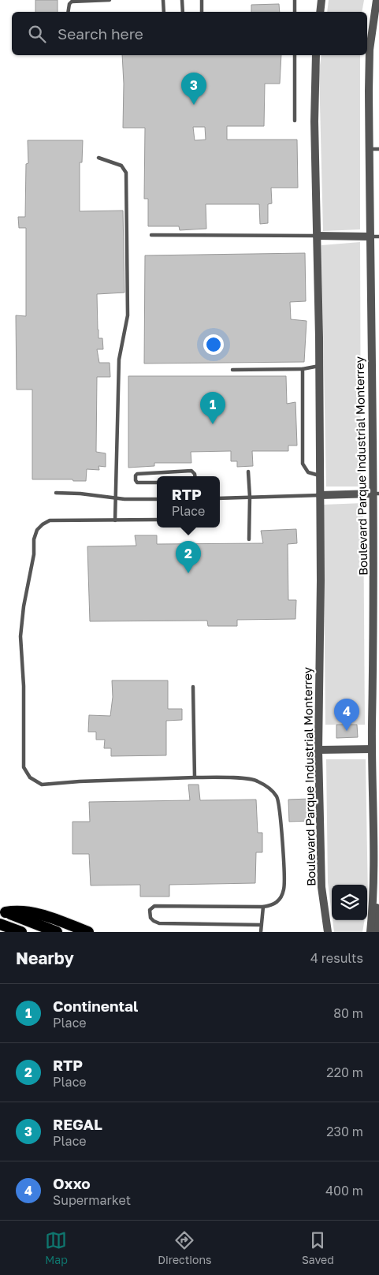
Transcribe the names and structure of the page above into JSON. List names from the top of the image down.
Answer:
{
  "streets": {
    "street": ["Boulevard Parque Industrial Monterrey"]
  },
  "page": {
    "search": "Search here",
    "pins": [
      "3",
      "1",
      "2",
      "4"
    ],
    "popup": ["RTP", "Place"],
    "heading": ["Nearby", "4 results"],
    "list": [
      {
        "mark": "1",
        "name": "Continental",
        "note": "Place",
        "value": "80 m"
      },
      {
        "mark": "2",
        "name": "RTP",
        "note": "Place",
        "value": "220 m"
      },
      {
        "mark": "3",
        "name": "REGAL",
        "note": "Place",
        "value": "230 m"
      },
      {
        "mark": "4",
        "name": "Oxxo",
        "note": "Supermarket",
        "value": "400 m"
      }
    ],
    "nav": ["Map", "Directions", "Saved"]
  }
}
